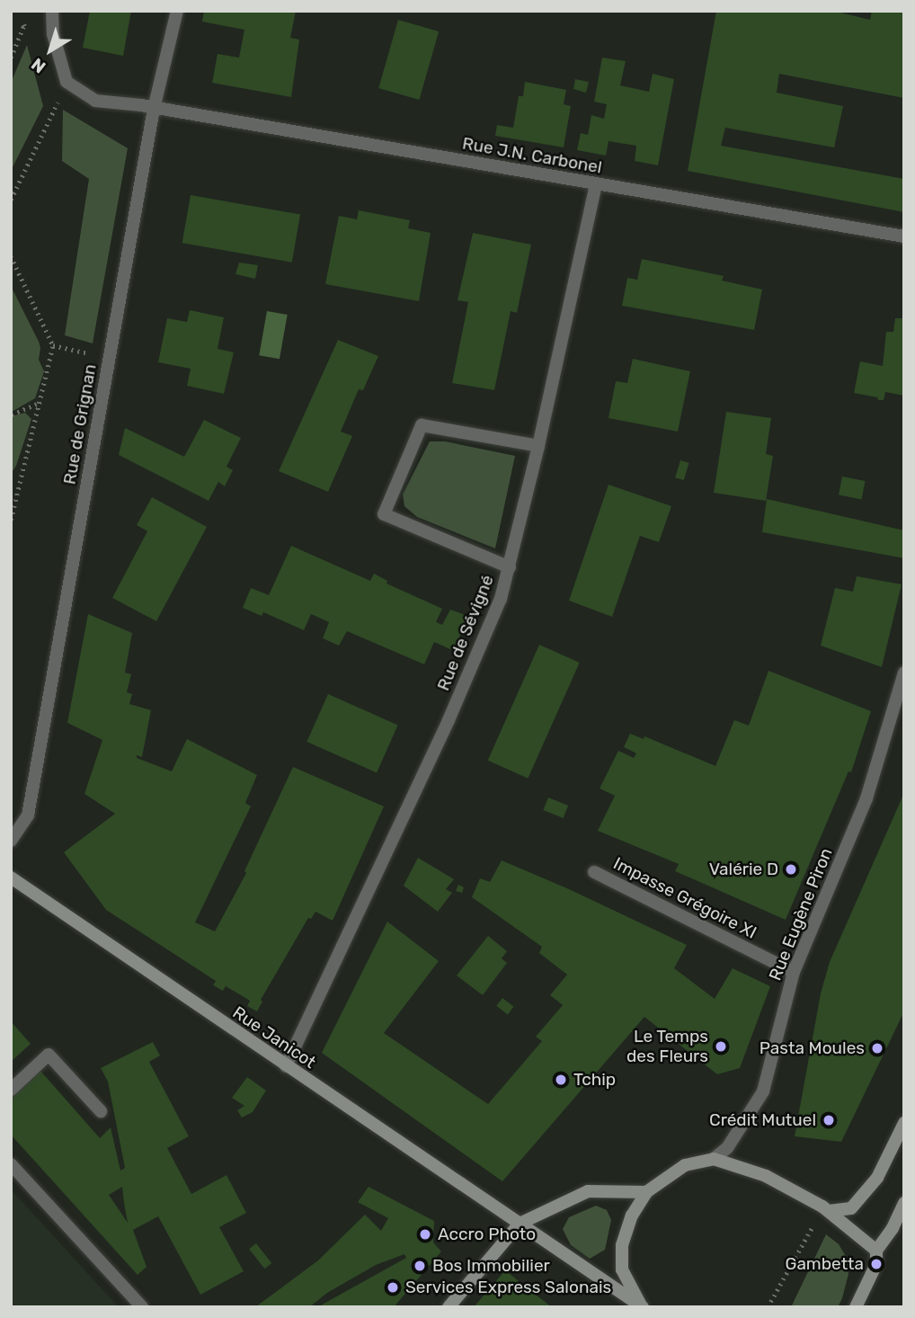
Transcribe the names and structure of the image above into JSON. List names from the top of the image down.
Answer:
{
  "streets": {
    "main road": ["Rue Janicot"],
    "street": [
      "Rue J.N. Carbonel",
      "Rue de Grignan",
      "Rue de Sévigné",
      "Impasse Grégoire XI",
      "Rue Eugène Piron"
    ]
  },
  "crossings": [
    ["Rue J.N. Carbonel", "Rue de Grignan"],
    ["Rue J.N. Carbonel", "Rue de Sévigné"],
    ["Rue de Sévigné", "Rue Janicot"],
    ["Impasse Grégoire XI", "Rue Eugène Piron"]
  ],
  "places": [
    "Valérie D",
    "Le Temps des Fleurs",
    "Pasta Moules",
    "Tchip",
    "Crédit Mutuel",
    "Accro Photo",
    "Gambetta",
    "Bos Immobilier",
    "Services Express Salonais"
  ],
  "north": "bottom left"
}
